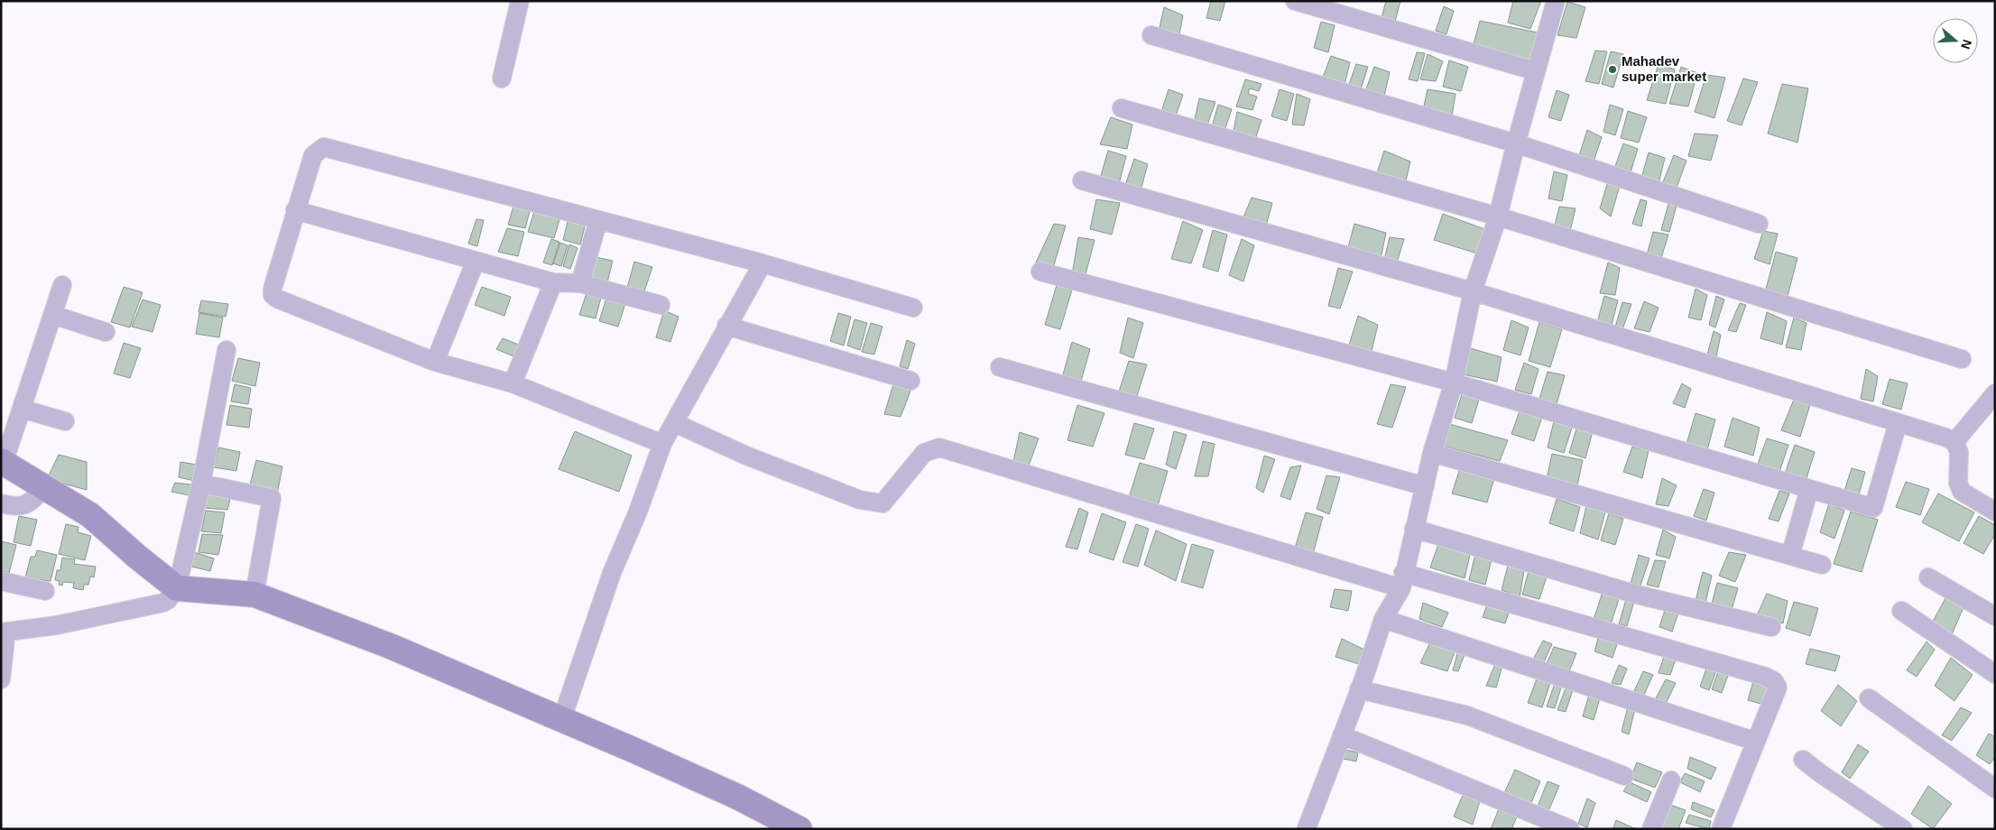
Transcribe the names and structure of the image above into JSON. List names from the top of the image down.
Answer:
{
  "places": ["Mahadev super market"],
  "north": "right"
}
